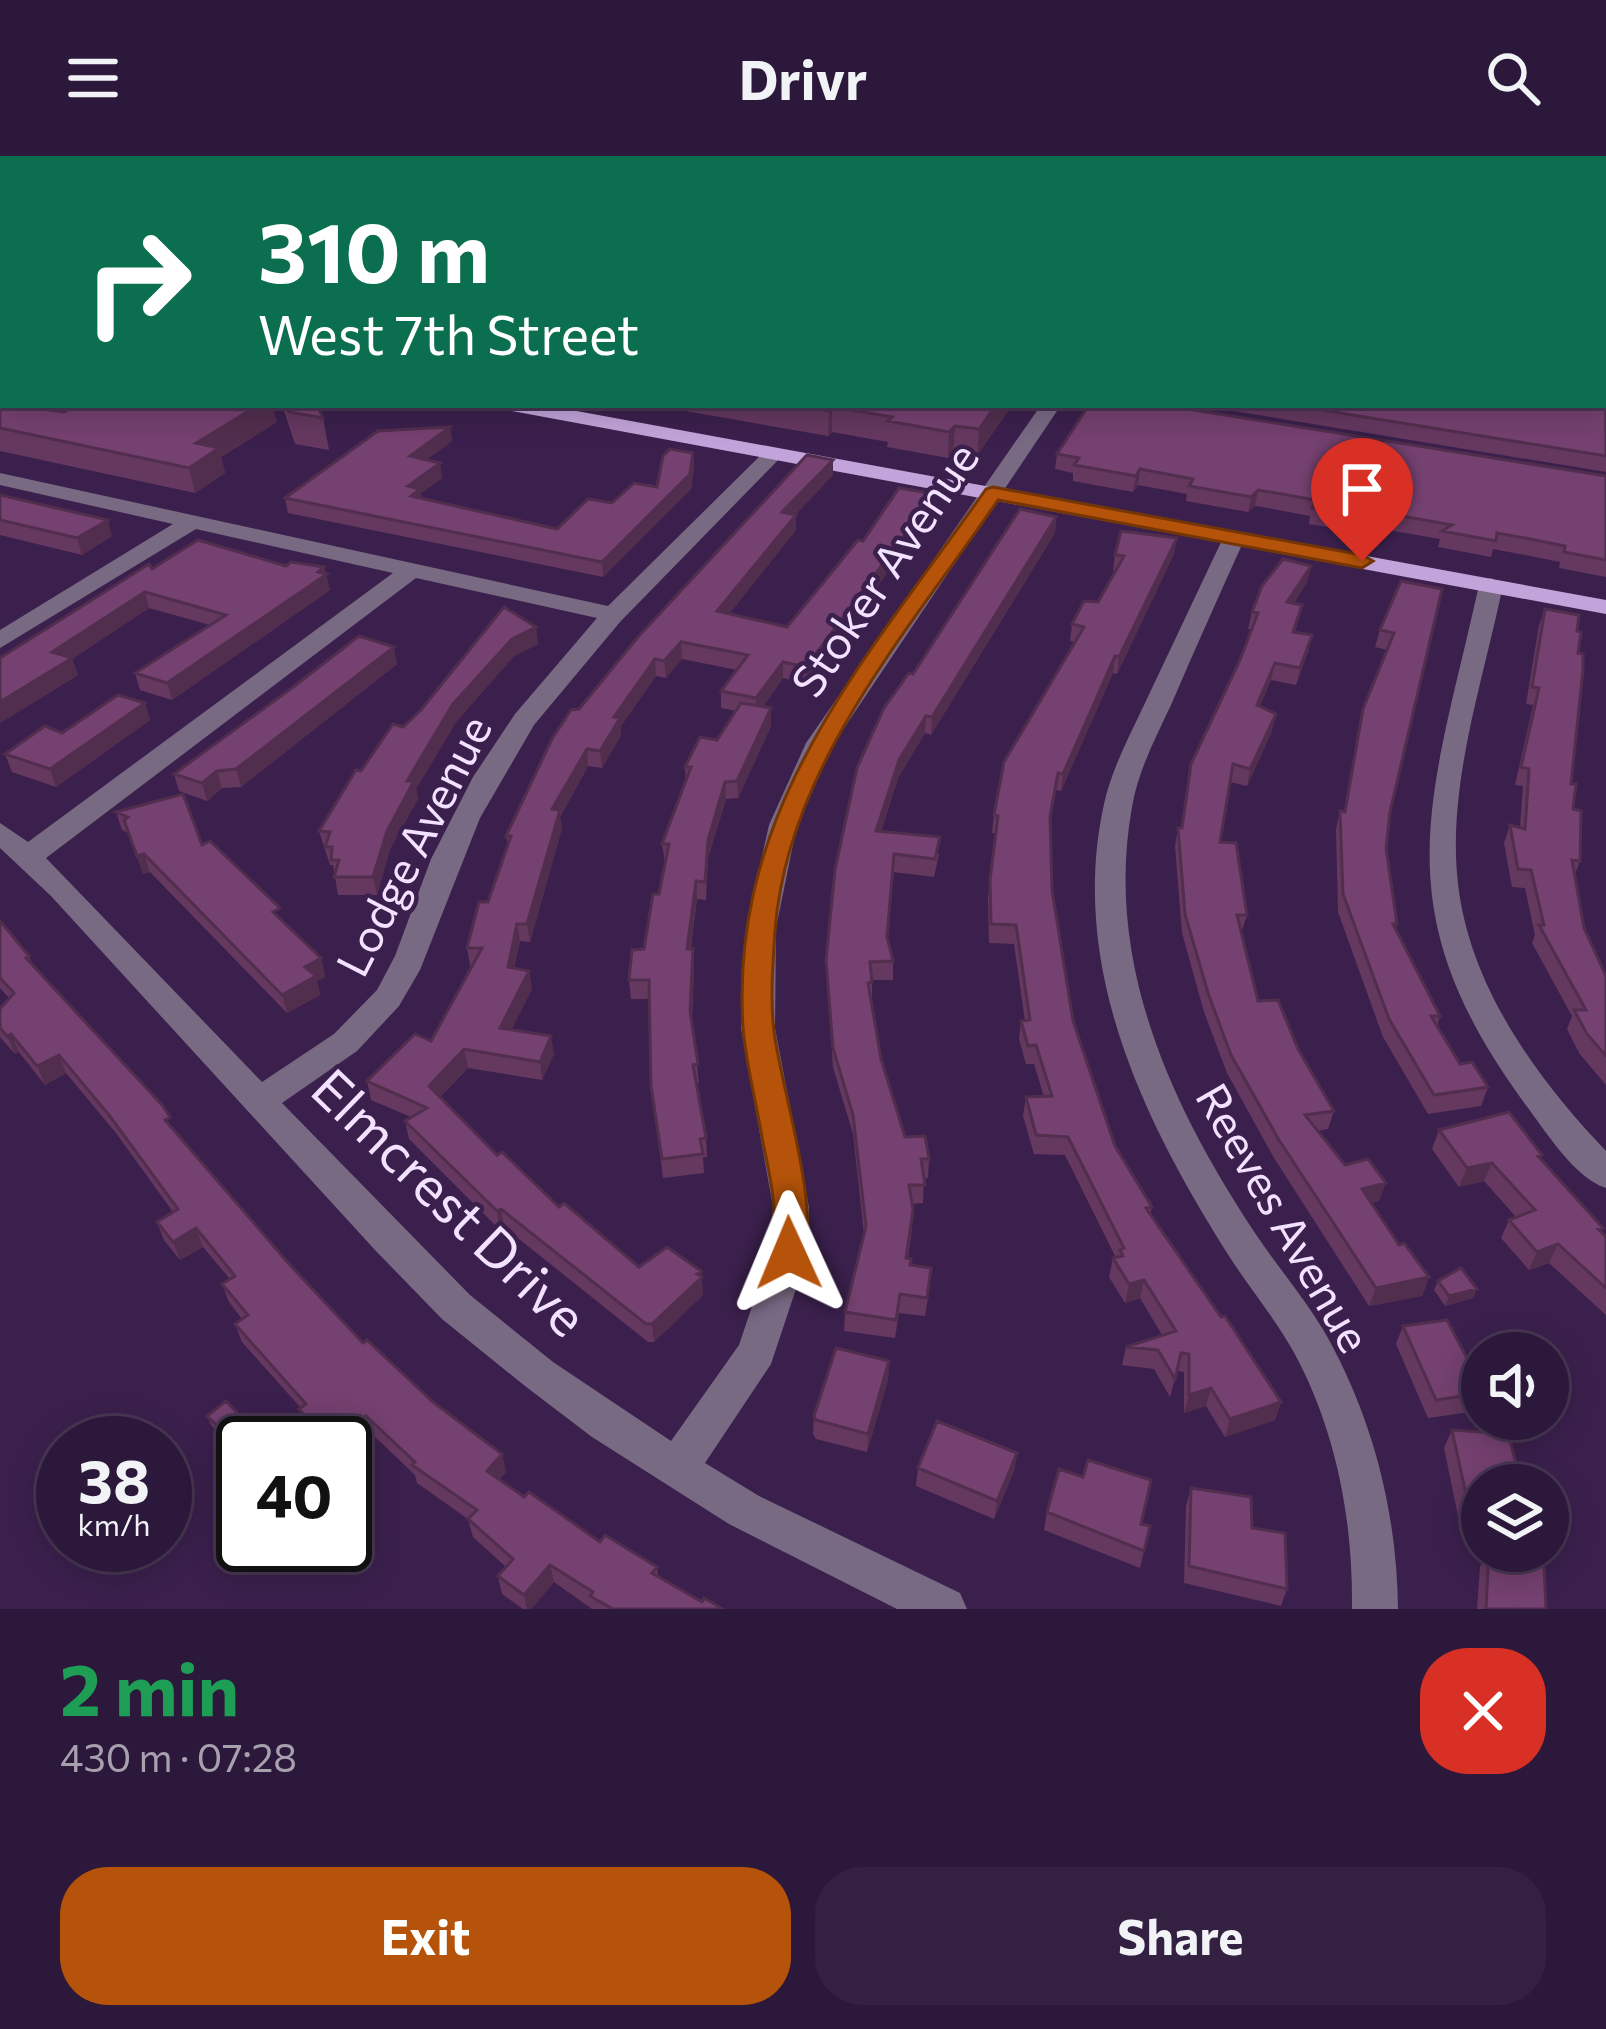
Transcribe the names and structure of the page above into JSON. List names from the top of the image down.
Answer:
{
  "streets": {
    "street": [
      "Stoker Avenue",
      "Lodge Avenue",
      "Elmcrest Drive",
      "Reeves Avenue"
    ]
  },
  "crossings": [
    ["Stoker Avenue", "Elmcrest Drive"],
    ["Lodge Avenue", "Elmcrest Drive"]
  ],
  "page": {
    "header": "Drivr",
    "turn": ["310 m", "West 7th Street"],
    "speed": "38 km/h",
    "limit": "40",
    "heading": ["2 min", "430 m · 07:28"],
    "buttons": ["Exit", "Share"]
  }
}
